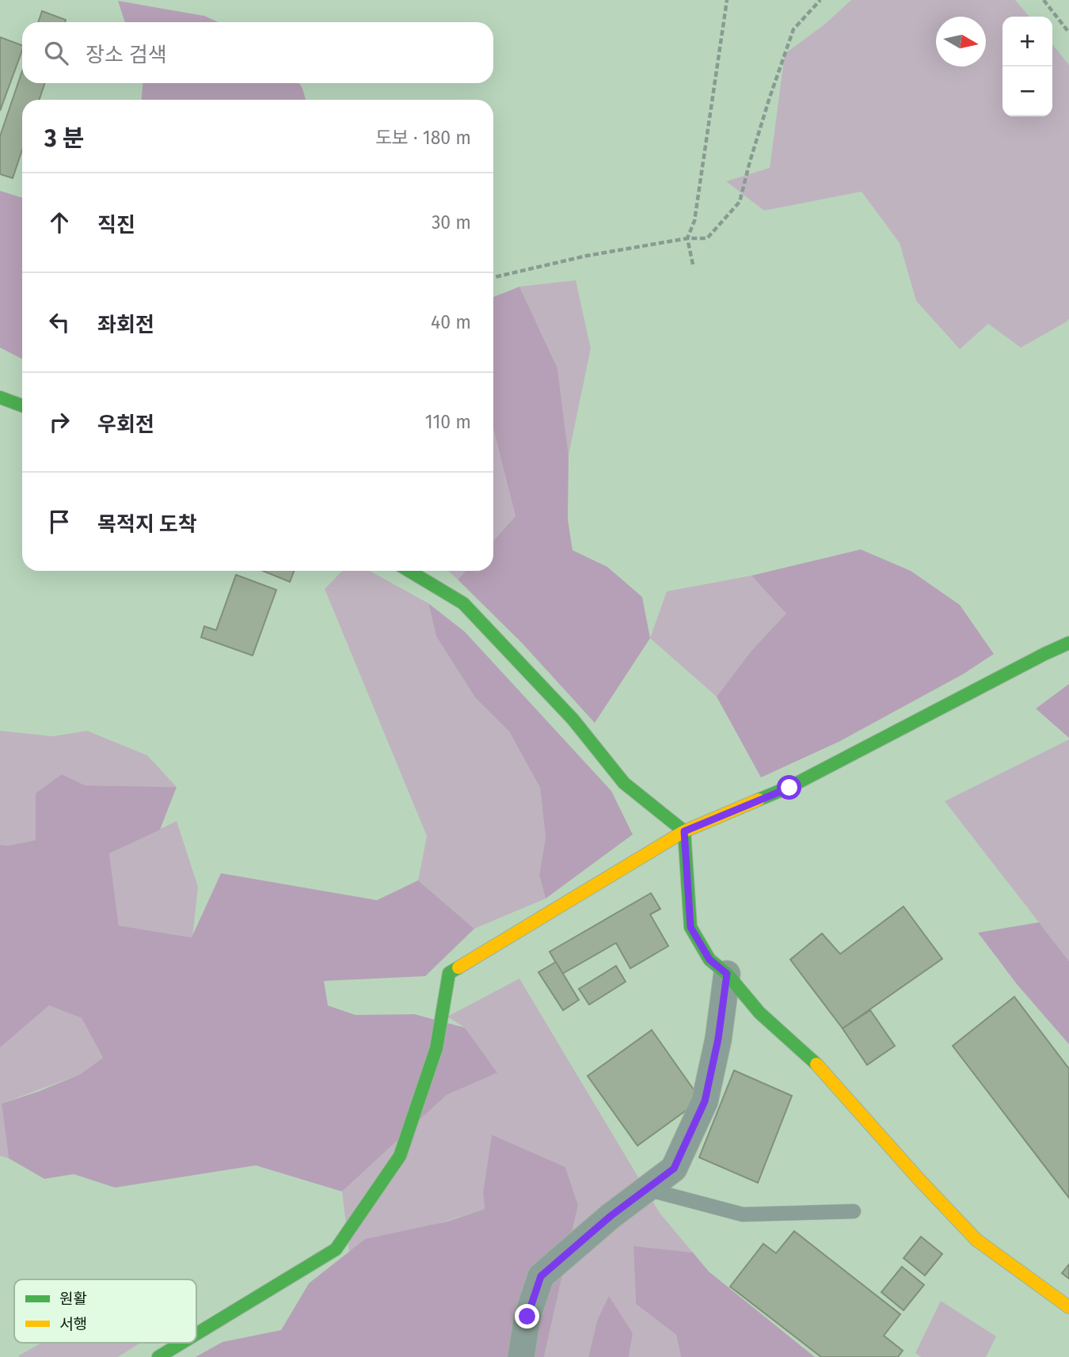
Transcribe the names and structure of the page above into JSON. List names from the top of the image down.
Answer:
{
  "legend": ["원활", "서행"],
  "north": "right",
  "page": {
    "map_buttons": ["+", "−"],
    "search": "장소 검색",
    "heading": ["3 분", "도보 · 180 m"],
    "list": [
      ["직진", "30 m"],
      ["좌회전", "40 m"],
      ["우회전", "110 m"],
      "목적지 도착"
    ]
  }
}
